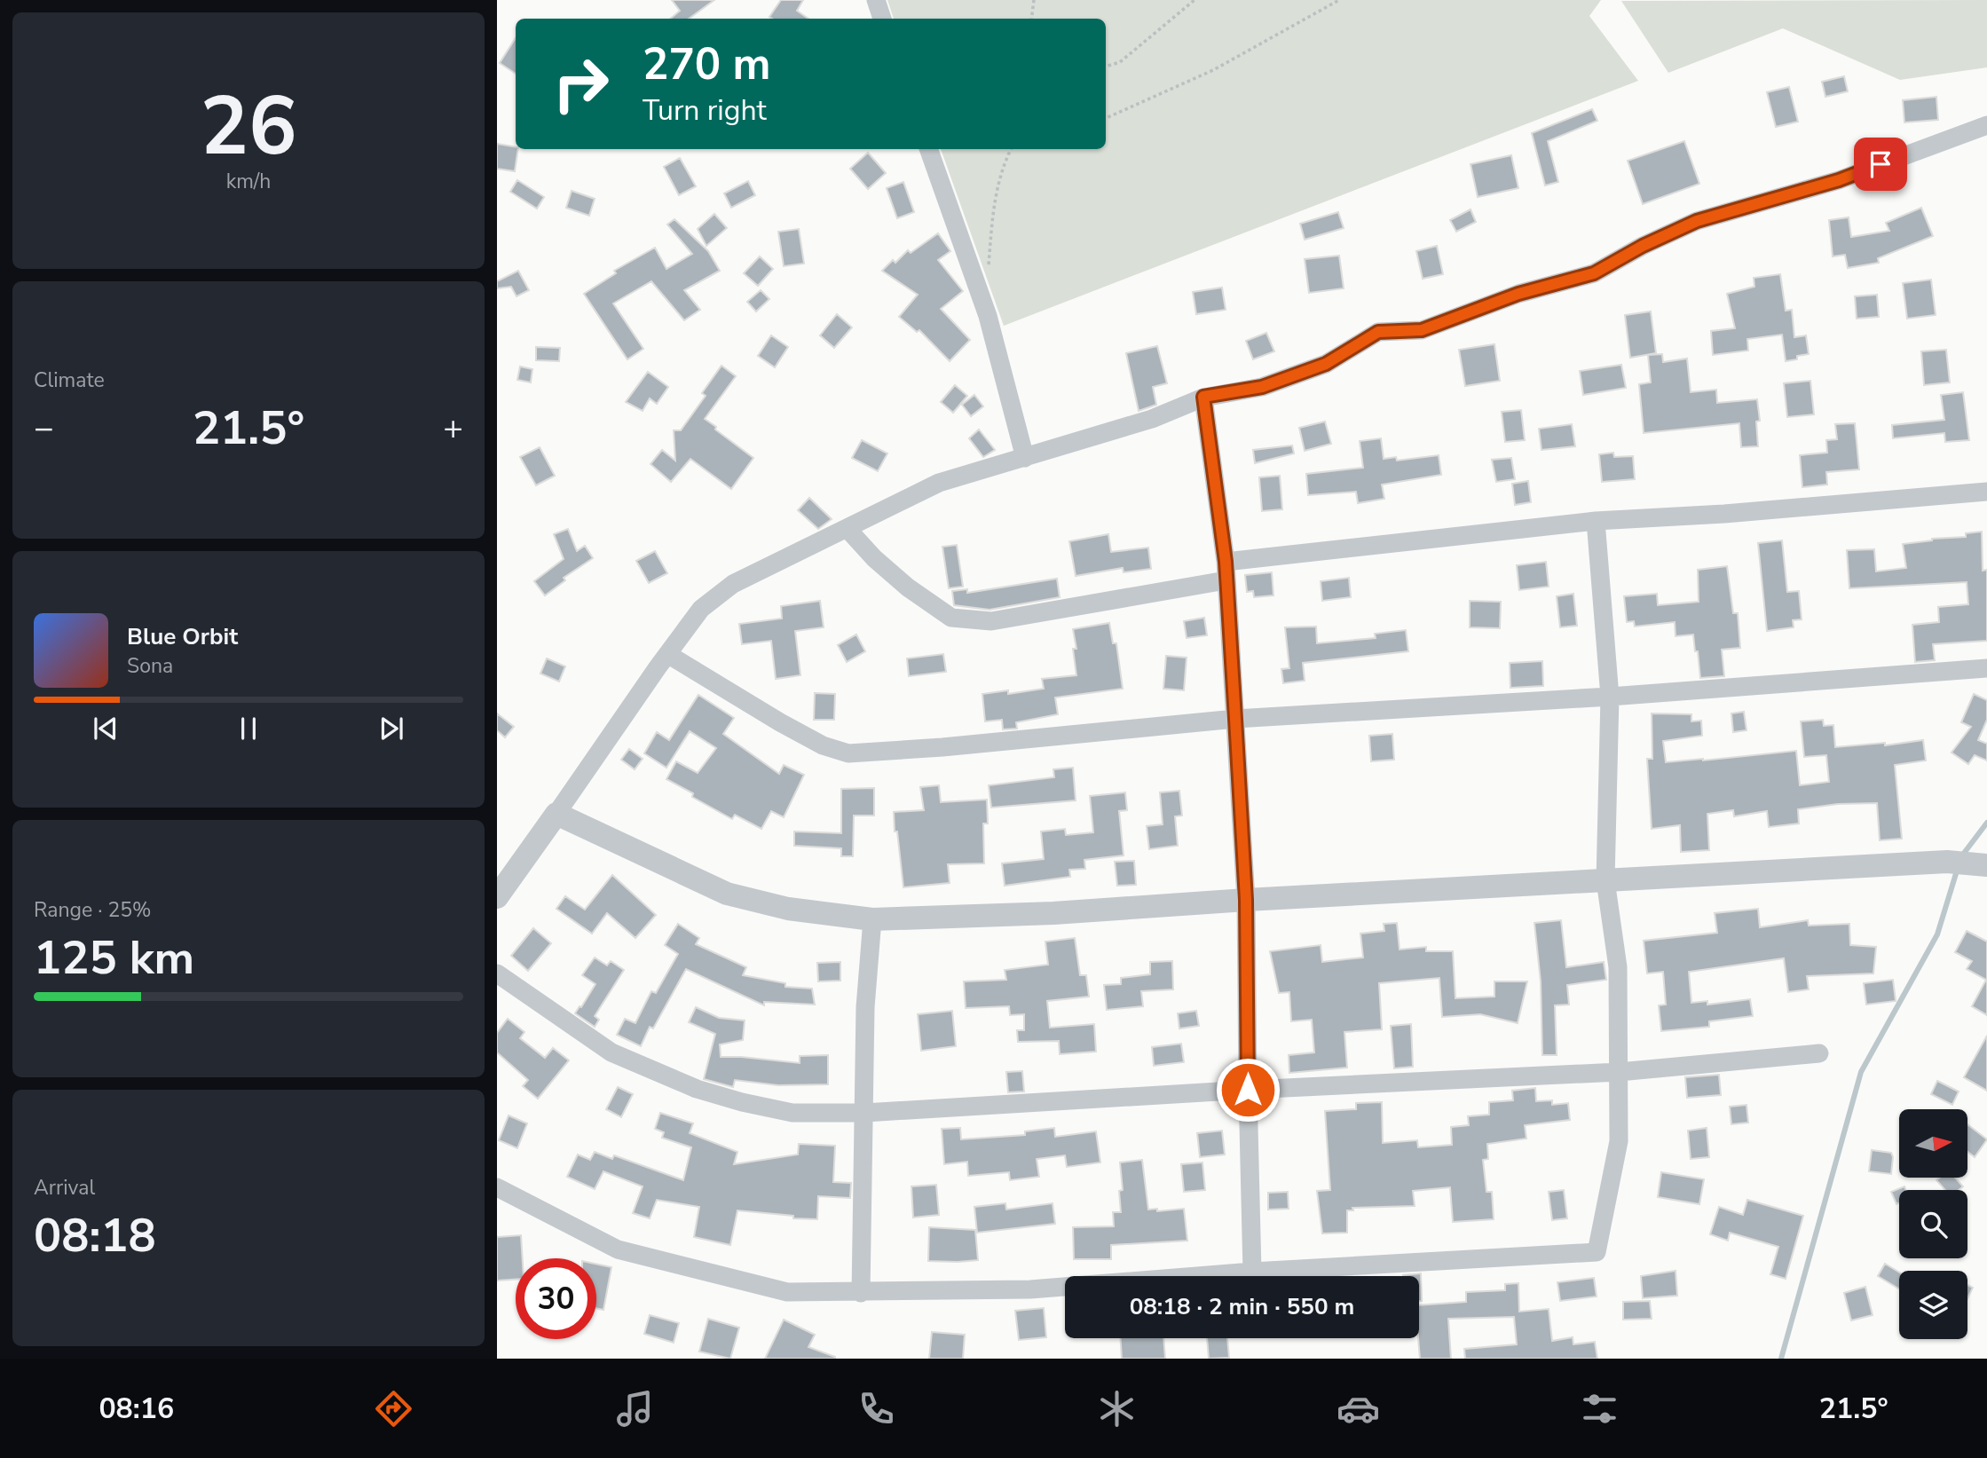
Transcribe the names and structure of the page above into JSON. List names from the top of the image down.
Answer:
{
  "north": "right",
  "page": {
    "tile": [
      ["26", "km/h"],
      "Climate",
      ["Range · 25%", "125 km"],
      ["Arrival", "08:18"]
    ],
    "turn": ["270 m", "Turn right"],
    "heat": ["−", "21.5°", "+"],
    "song": ["Blue Orbit", "Sona"],
    "limit": "30",
    "trip": "08:18 · 2 min · 550 m",
    "tabs": ["08:16", "21.5°"]
  }
}
